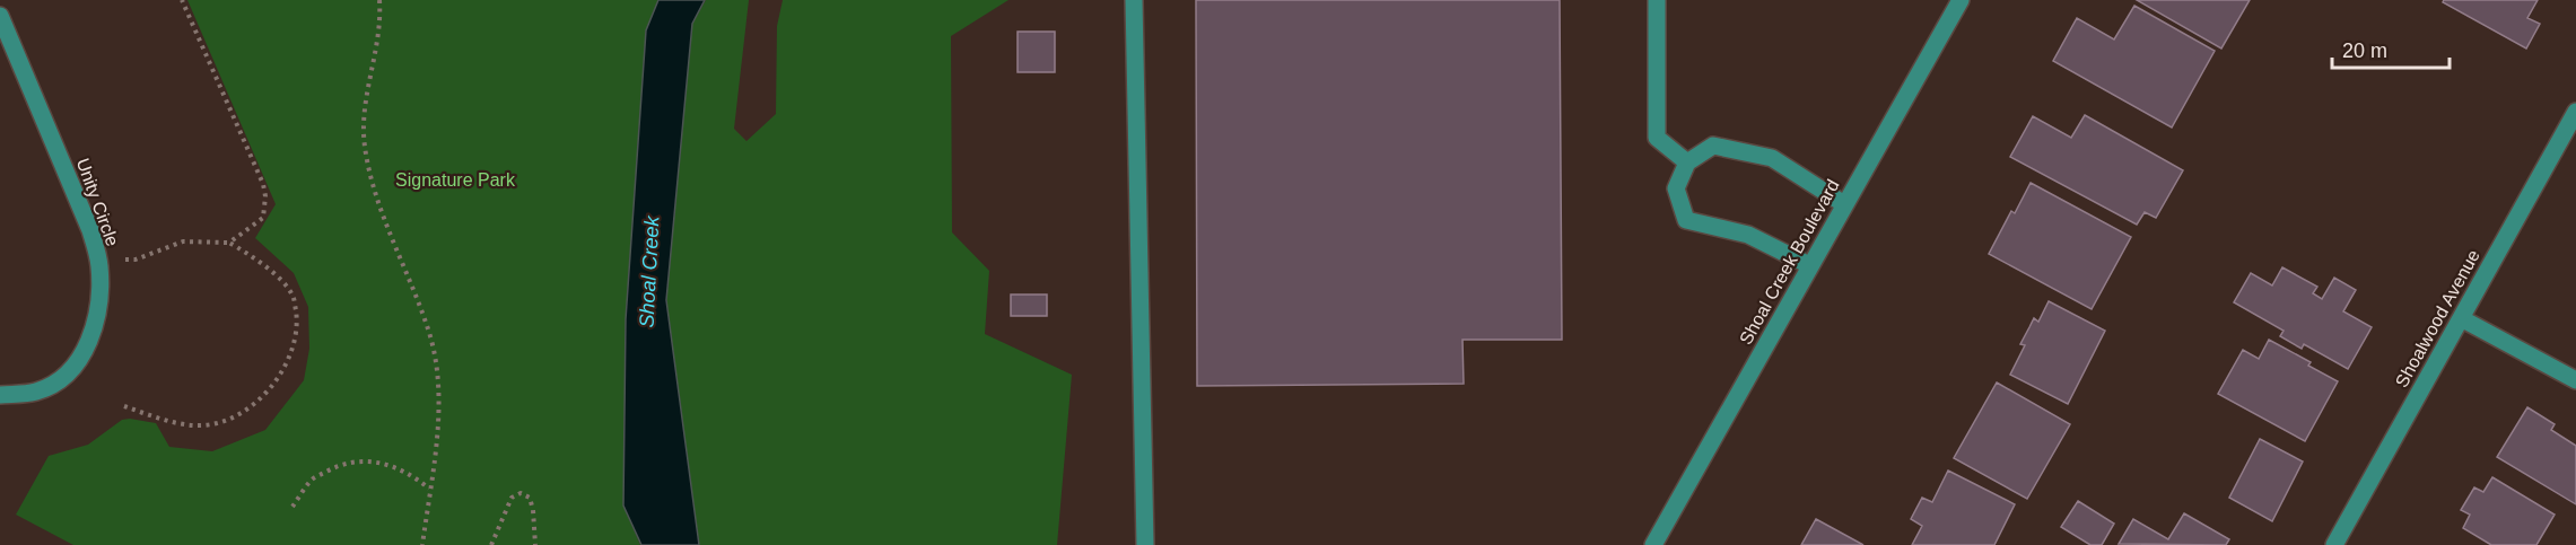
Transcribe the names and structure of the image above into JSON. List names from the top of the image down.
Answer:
{
  "streets": {
    "street": ["Unity Circle", "Shoal Creek Boulevard", "Shoalwood Avenue"]
  },
  "water": ["Shoal Creek"],
  "parks": ["Signature Park"],
  "scale_bar": "20 m"
}
